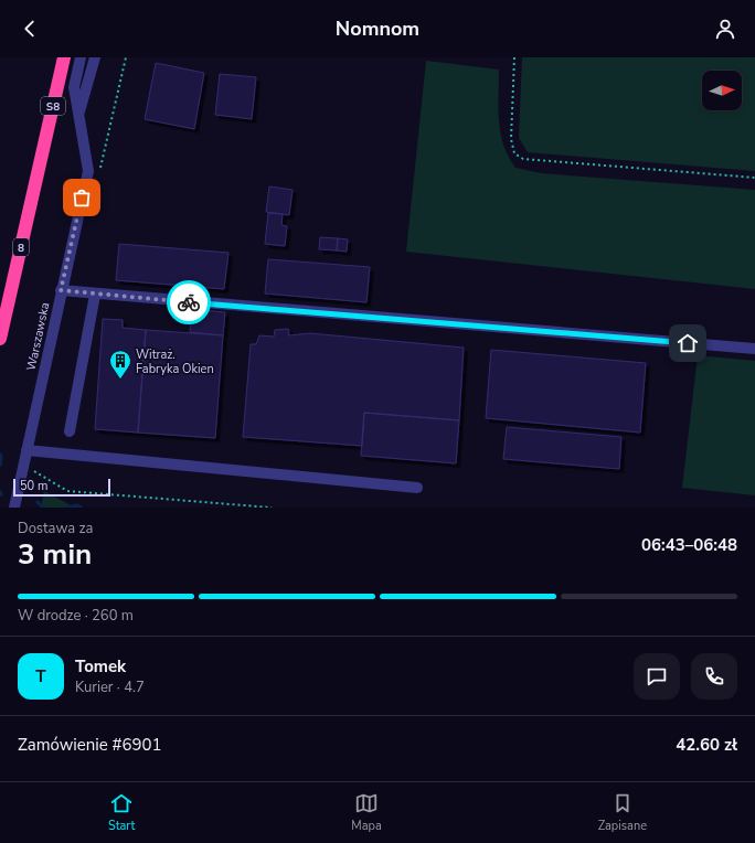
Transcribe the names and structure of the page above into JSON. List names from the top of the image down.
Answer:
{
  "streets": {
    "highway": ["S8", "8"],
    "street": ["Warszawska"]
  },
  "crossings": [
    ["S8", "8"]
  ],
  "places": {
    "building": ["Witraż. Fabryka Okien"]
  },
  "scale_bar": "50 m",
  "north": "right",
  "page": {
    "header": "Nomnom",
    "scale": "50 m",
    "heading": ["3 min", "Dostawa za", "06:43–06:48"],
    "panel": [
      "Tomek",
      "Kurier · 4.7",
      "Zamówienie #6901",
      "42.60 zł"
    ],
    "bar": "W drodze · 260 m",
    "round": "T",
    "tabs": ["Start", "Mapa", "Zapisane"]
  }
}
